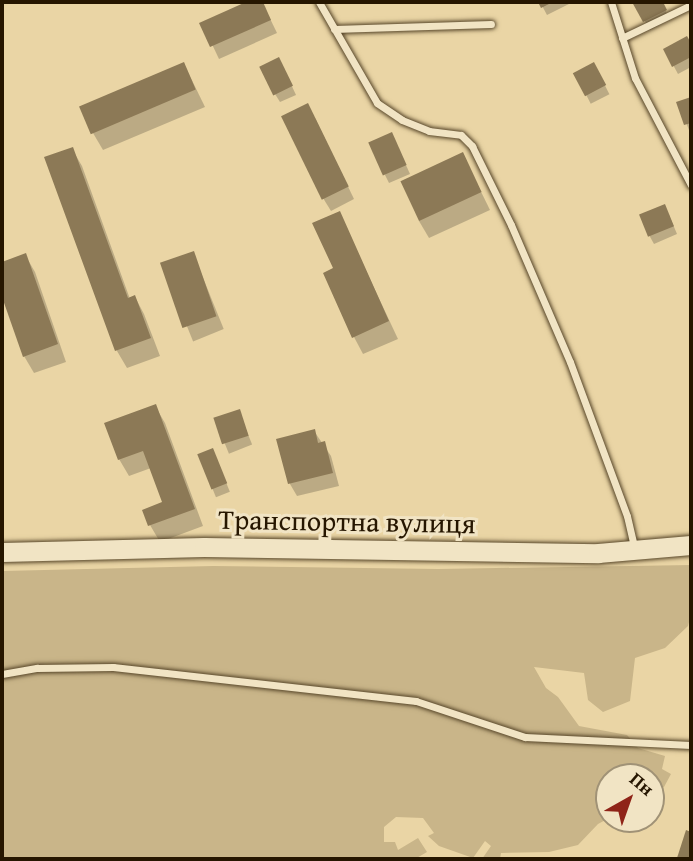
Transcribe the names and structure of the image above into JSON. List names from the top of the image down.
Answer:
{
  "streets": {
    "street": ["Транспортна вулиця"]
  },
  "north": "top right"
}
